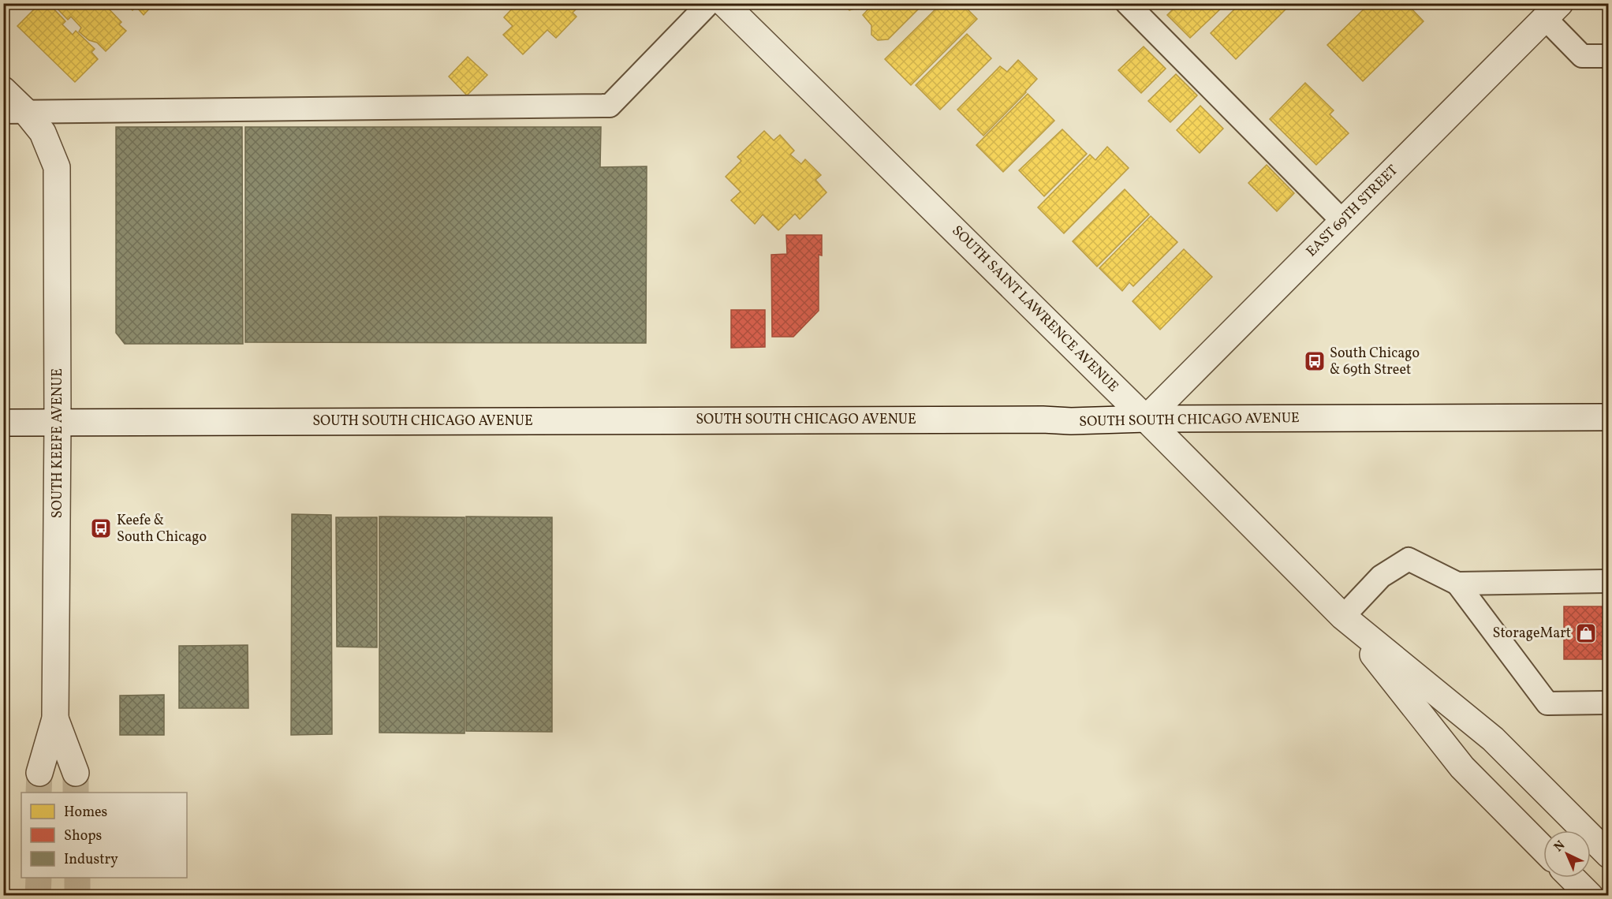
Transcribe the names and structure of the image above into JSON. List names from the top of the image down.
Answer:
{
  "streets": {
    "street": [
      "EAST 69TH STREET",
      "SOUTH SAINT LAWRENCE AVENUE",
      "SOUTH SOUTH CHICAGO AVENUE",
      "SOUTH KEEFE AVENUE"
    ]
  },
  "crossings": [
    ["EAST 69TH STREET", "SOUTH SAINT LAWRENCE AVENUE"],
    ["EAST 69TH STREET", "SOUTH SOUTH CHICAGO AVENUE"],
    ["SOUTH SAINT LAWRENCE AVENUE", "SOUTH SOUTH CHICAGO AVENUE"],
    ["SOUTH SOUTH CHICAGO AVENUE", "SOUTH KEEFE AVENUE"]
  ],
  "places": {
    "bus stop": ["South Chicago & 69th Street", "Keefe & South Chicago"],
    "shop": ["StorageMart"]
  },
  "legend": ["Homes", "Shops", "Industry"],
  "north": "top left"
}
